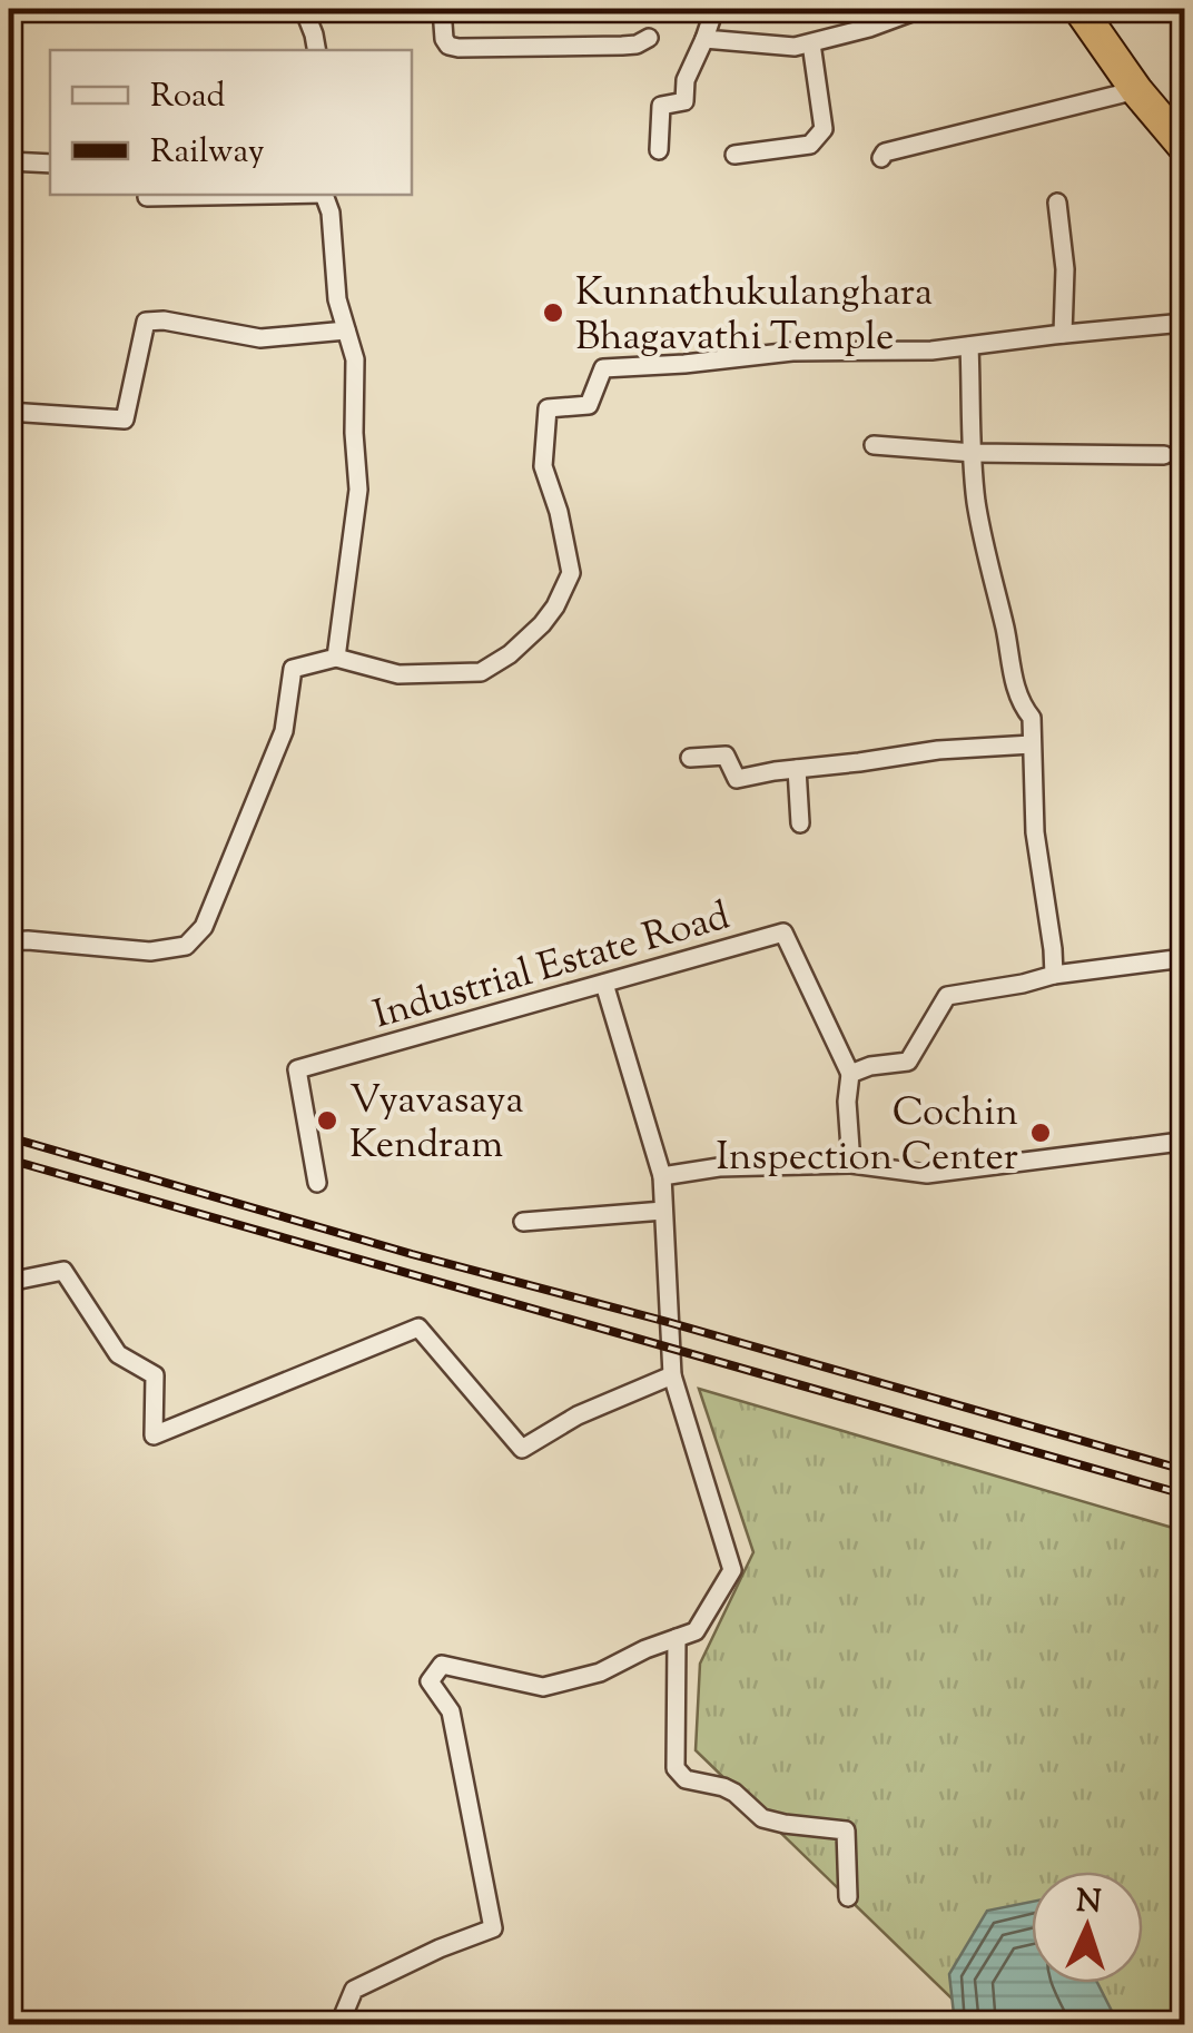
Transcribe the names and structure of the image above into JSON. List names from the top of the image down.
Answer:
{
  "streets": {
    "street": ["Industrial Estate Road"]
  },
  "places": ["Kunnathukulanghara Bhagavathi Temple", "Vyavasaya Kendram", "Cochin Inspection Center"],
  "legend": ["Road", "Railway"],
  "north": "top"
}
